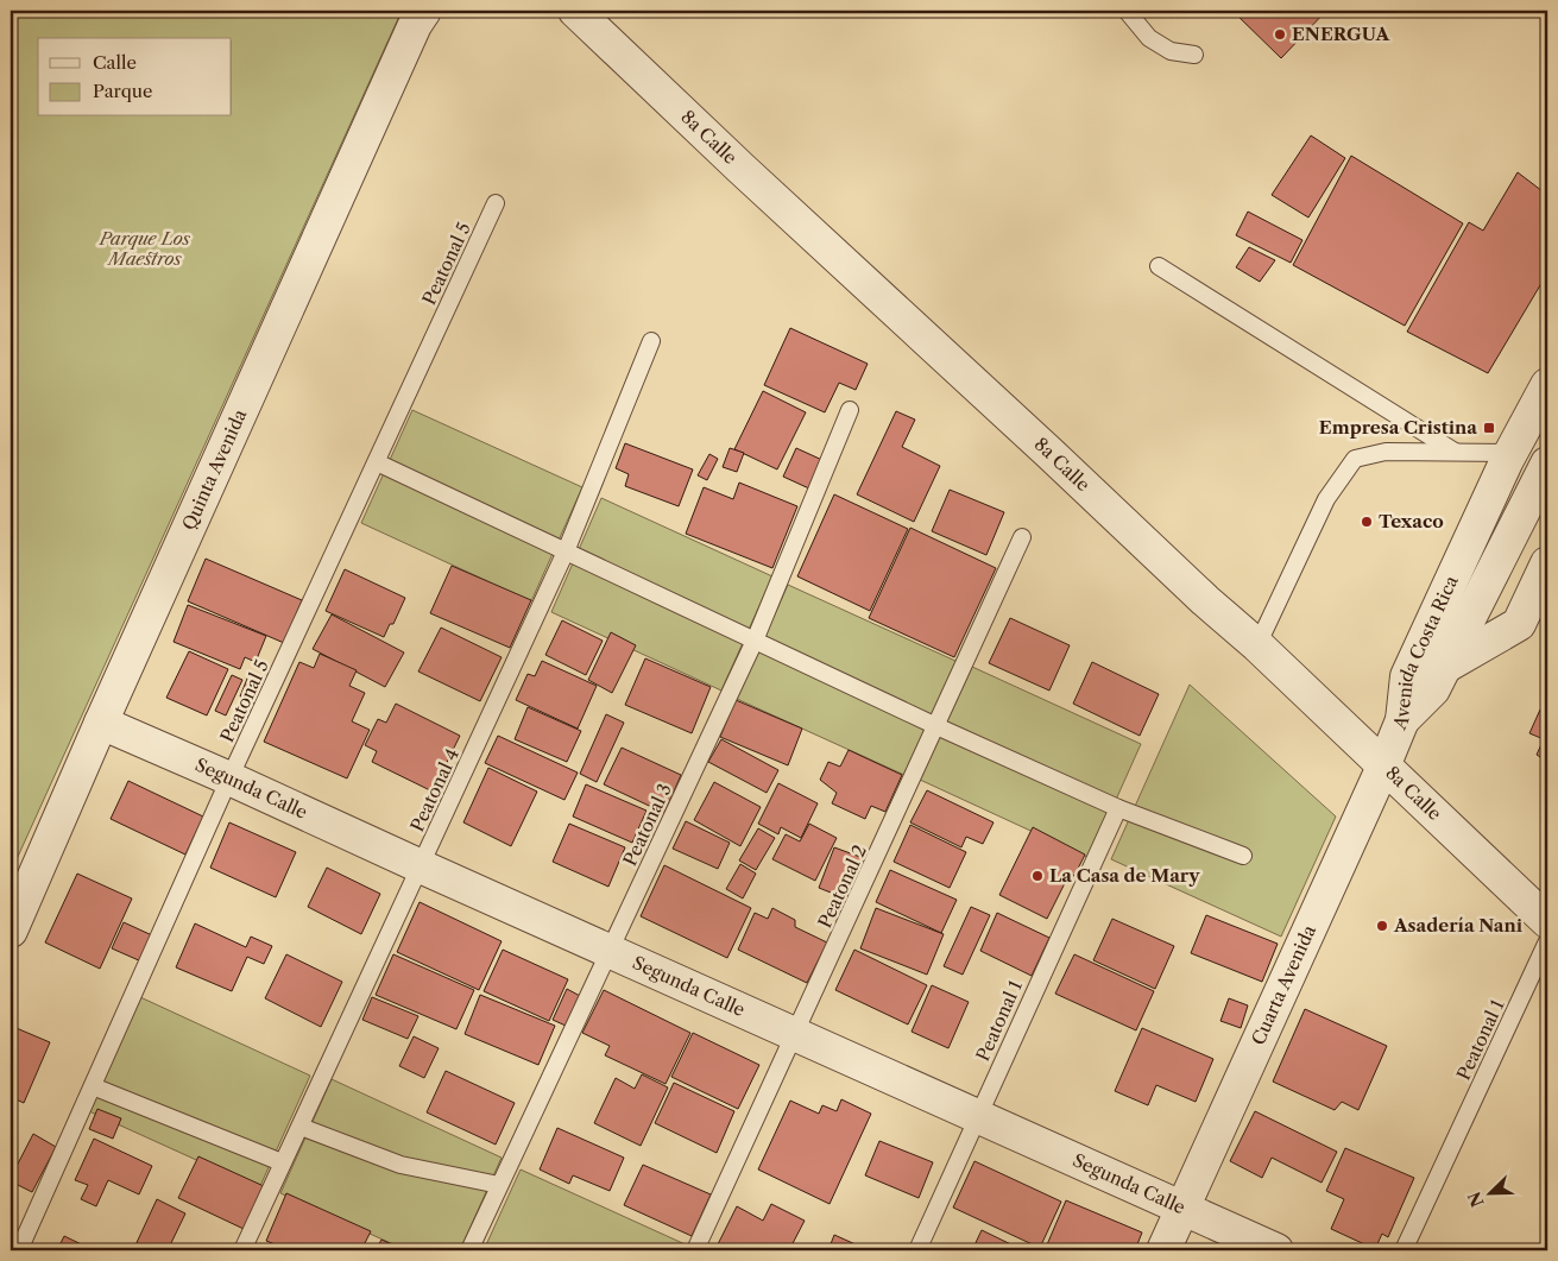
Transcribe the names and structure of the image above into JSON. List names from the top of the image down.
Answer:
{
  "streets": {
    "street": [
      "8a Calle",
      "Quinta Avenida",
      "Avenida Costa Rica",
      "Segunda Calle",
      "Cuarta Avenida"
    ],
    "lane": [
      "Peatonal 5",
      "Peatonal 4",
      "Peatonal 3",
      "Peatonal 2",
      "Peatonal 1"
    ]
  },
  "crossings": [
    ["8a Calle", "Cuarta Avenida"],
    ["Peatonal 5", "Segunda Calle"],
    ["Quinta Avenida", "Segunda Calle"],
    ["Avenida Costa Rica", "Cuarta Avenida"],
    ["Segunda Calle", "Peatonal 4"],
    ["Segunda Calle", "Peatonal 3"],
    ["Segunda Calle", "Peatonal 2"],
    ["Segunda Calle", "Cuarta Avenida"],
    ["Segunda Calle", "Peatonal 1"]
  ],
  "parks": ["Parque Los Maestros"],
  "places": {
    "other": [
      "ENERGUA",
      "Texaco",
      "La Casa de Mary",
      "Asadería Nani"
    ],
    "transit": ["Empresa Cristina"]
  },
  "legend": ["Calle", "Parque"],
  "north": "bottom left"
}
